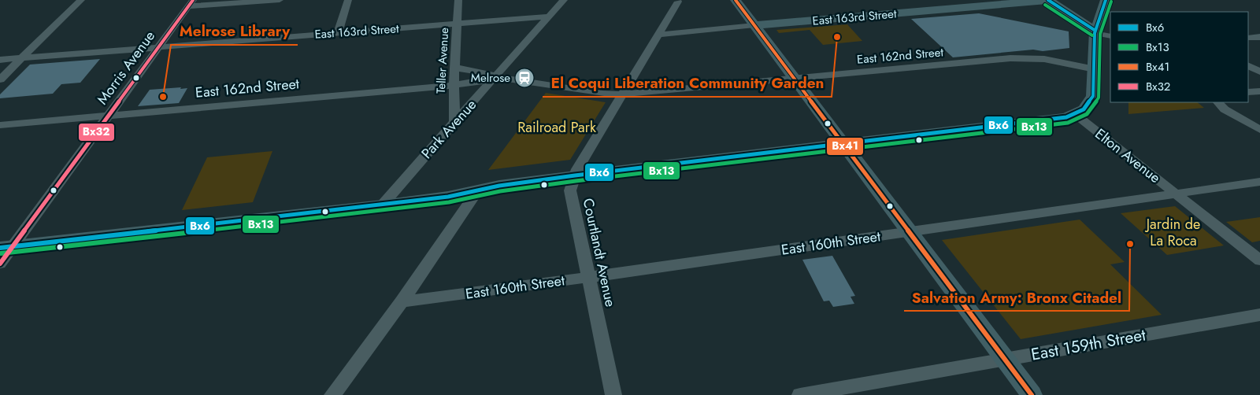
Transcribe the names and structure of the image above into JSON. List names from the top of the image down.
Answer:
{
  "streets": {
    "main road": ["East 163rd Street"],
    "street": [
      "East 162nd Street",
      "Teller Avenue",
      "Morris Avenue",
      "Park Avenue",
      "Elton Avenue",
      "East 160th Street",
      "Courtlandt Avenue",
      "East 159th Street"
    ]
  },
  "crossings": [
    ["East 163rd Street", "Teller Avenue"],
    ["East 163rd Street", "Morris Avenue"],
    ["East 163rd Street", "Park Avenue"],
    ["East 163rd Street", "Courtlandt Avenue"],
    ["East 162nd Street", "Teller Avenue"],
    ["East 162nd Street", "Morris Avenue"],
    ["East 162nd Street", "Park Avenue"],
    ["East 162nd Street", "Courtlandt Avenue"],
    ["Teller Avenue", "Park Avenue"],
    ["Elton Avenue", "East 160th Street"],
    ["East 160th Street", "Courtlandt Avenue"]
  ],
  "parks": ["Railroad Park", "Jardin de La Roca"],
  "places": {
    "other": ["El Coqui Liberation Community Garden", "Melrose Library", "Salvation Army: Bronx Citadel"],
    "station": ["Melrose"]
  },
  "lines": [
    "transit line Bx6",
    "transit line Bx41",
    "transit line Bx32",
    "transit line Bx13"
  ],
  "legend": [
    "Bx6",
    "Bx13",
    "Bx41",
    "Bx32"
  ]
}
